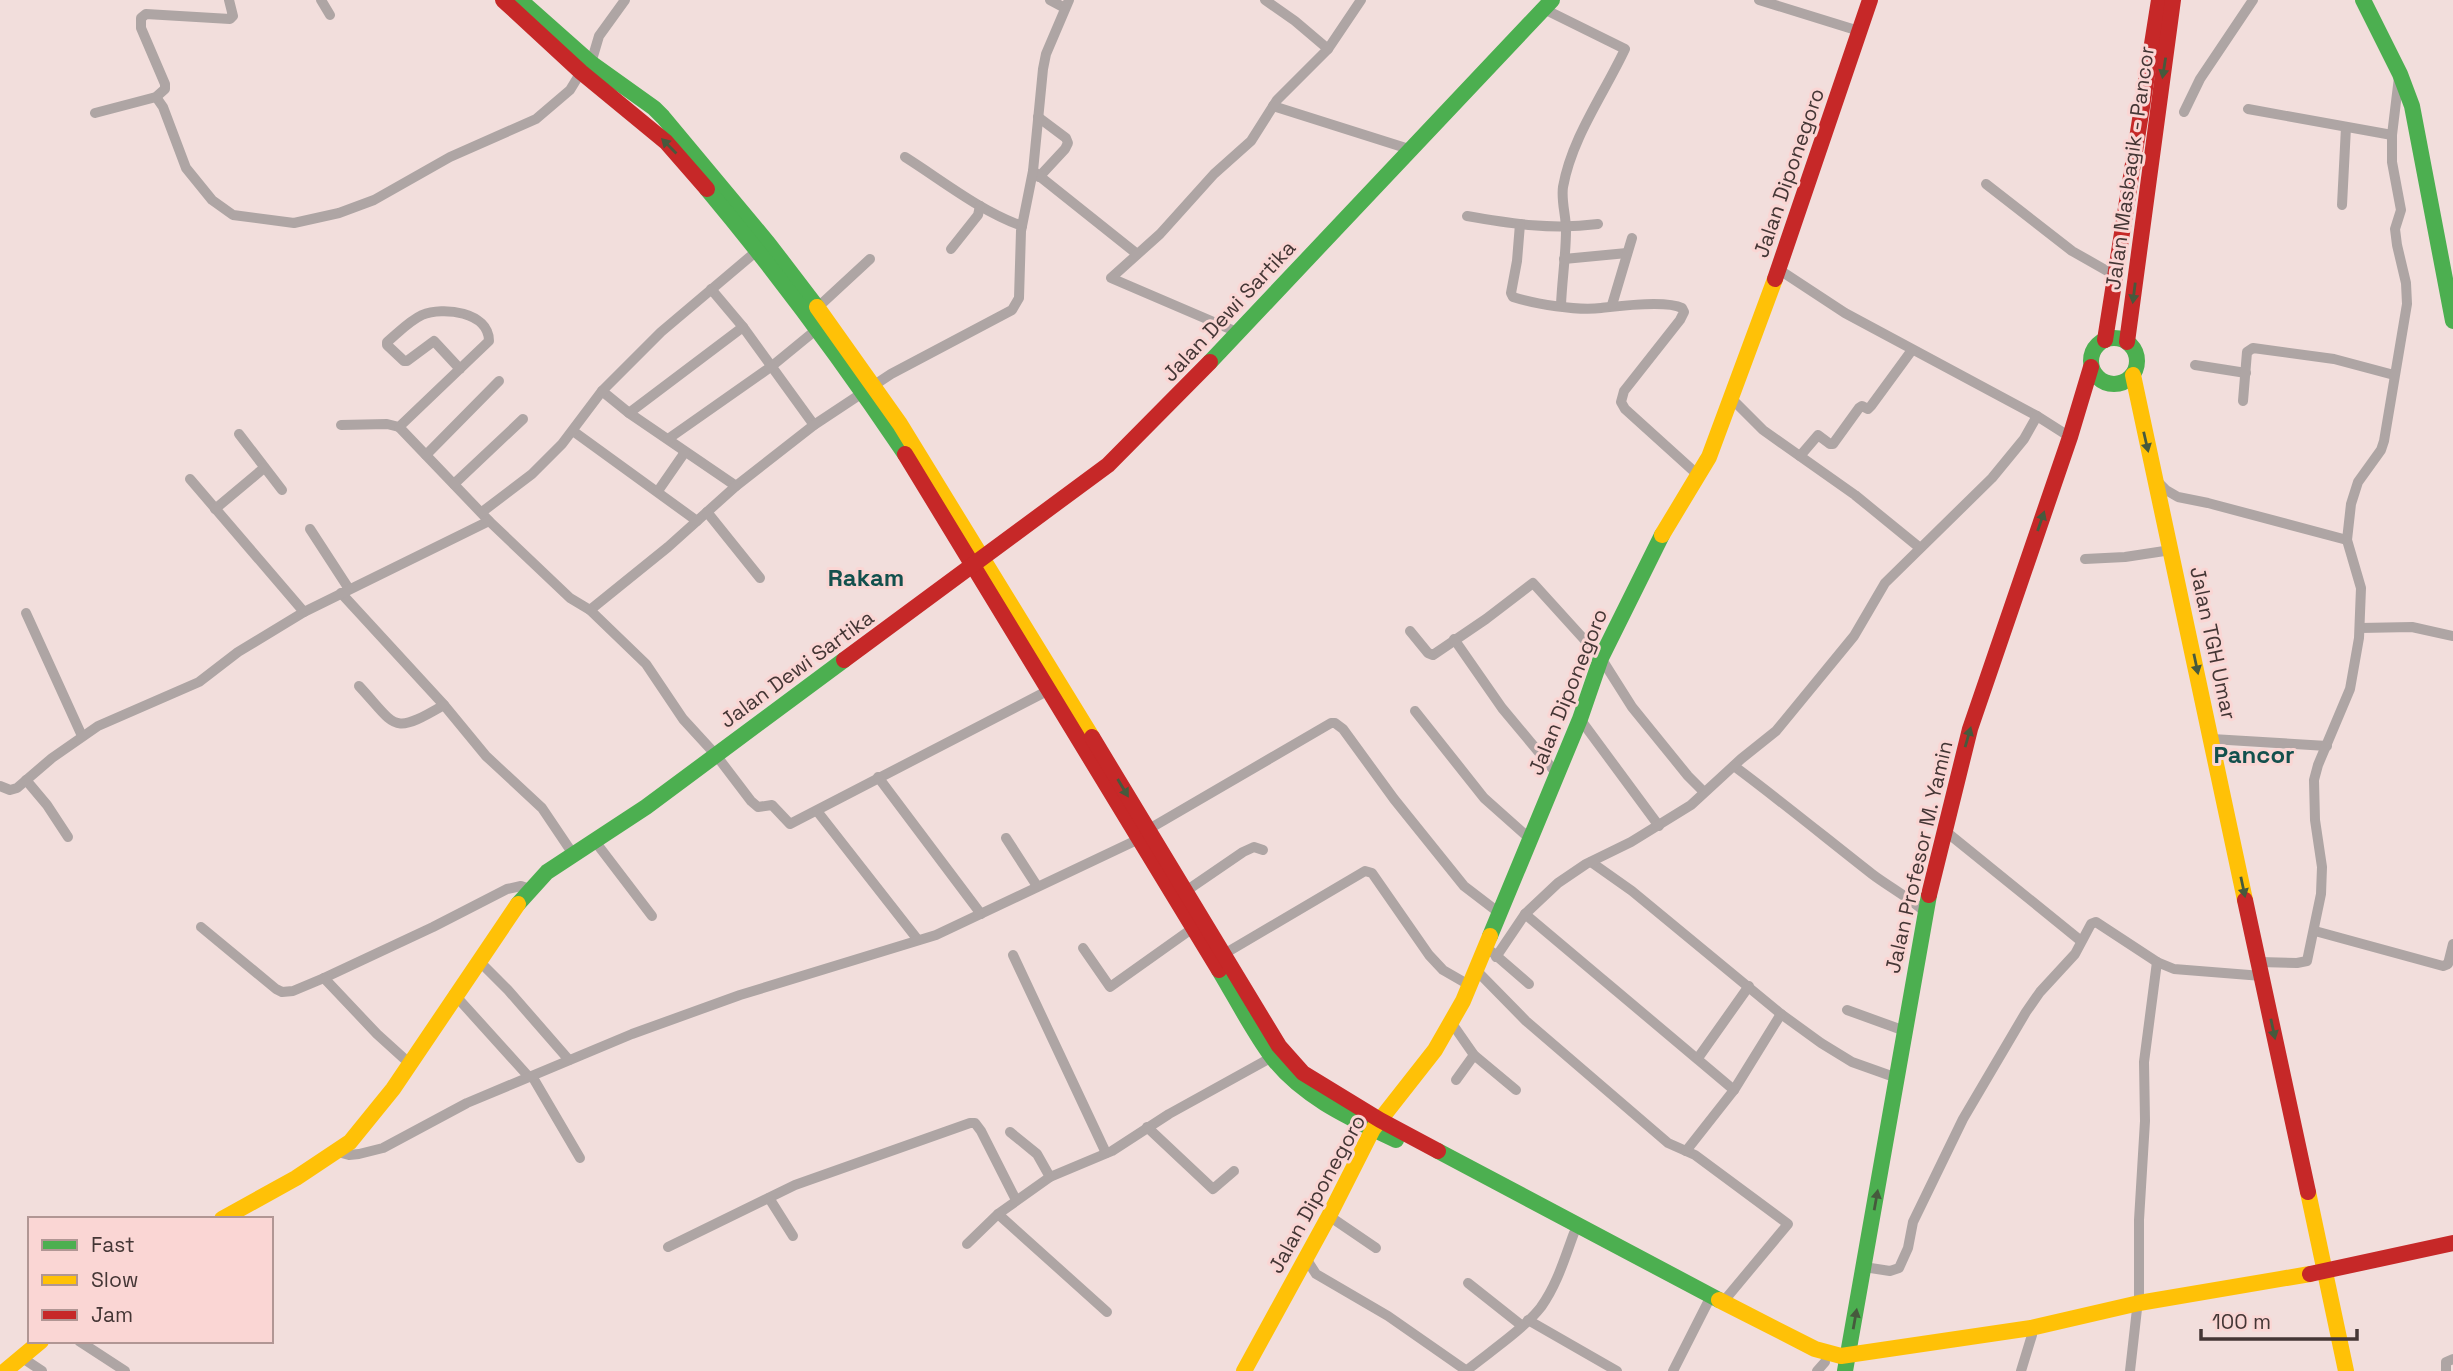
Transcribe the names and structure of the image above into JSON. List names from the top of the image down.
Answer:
{
  "streets": {
    "main road": [
      "Jalan Masbagik - Pancor",
      "Jalan Diponegoro",
      "Jalan Dewi Sartika",
      "Jalan TGH Umar",
      "Jalan Profesor M. Yamin"
    ]
  },
  "crossings": [
    ["Jalan Masbagik - Pancor", "Jalan TGH Umar"],
    ["Jalan Masbagik - Pancor", "Jalan Profesor M. Yamin"],
    ["Jalan TGH Umar", "Jalan Profesor M. Yamin"]
  ],
  "one_way": ["Jalan TGH Umar", "Jalan Profesor M. Yamin"],
  "districts": ["Rakam", "Pancor"],
  "legend": ["Fast", "Slow", "Jam"],
  "scale_bar": "100 m"
}
